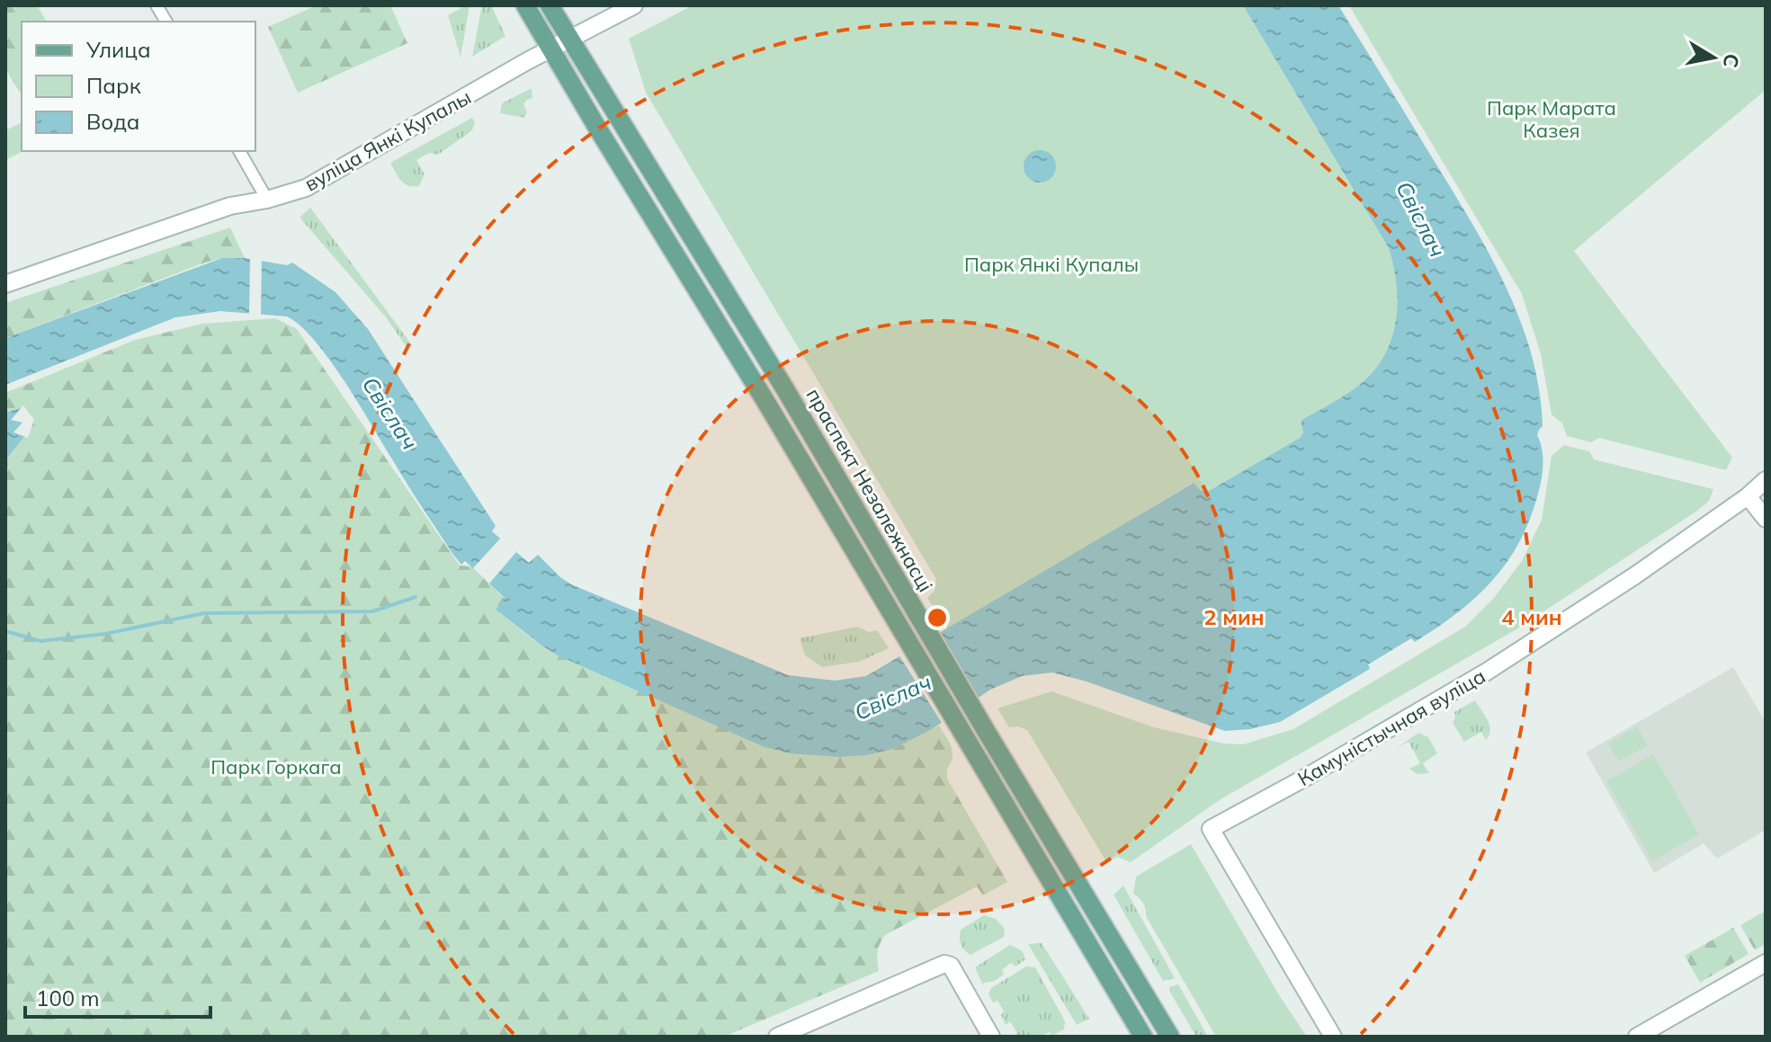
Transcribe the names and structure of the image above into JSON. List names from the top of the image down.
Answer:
{
  "streets": {
    "main road": ["праспект Незалежнасці"],
    "street": ["вуліца Янкі Купалы", "Камуністычная вуліца"]
  },
  "crossings": [
    ["вуліца Янкі Купалы", "праспект Незалежнасці"]
  ],
  "water": ["Свіслач"],
  "parks": ["Парк Марата Казея", "Парк Янкі Купалы", "Парк Горкага"],
  "legend": ["Улица", "Парк", "Вода"],
  "scale_bar": "100 m",
  "north": "right",
  "rings": ["2 мин", "4 мин"]
}
